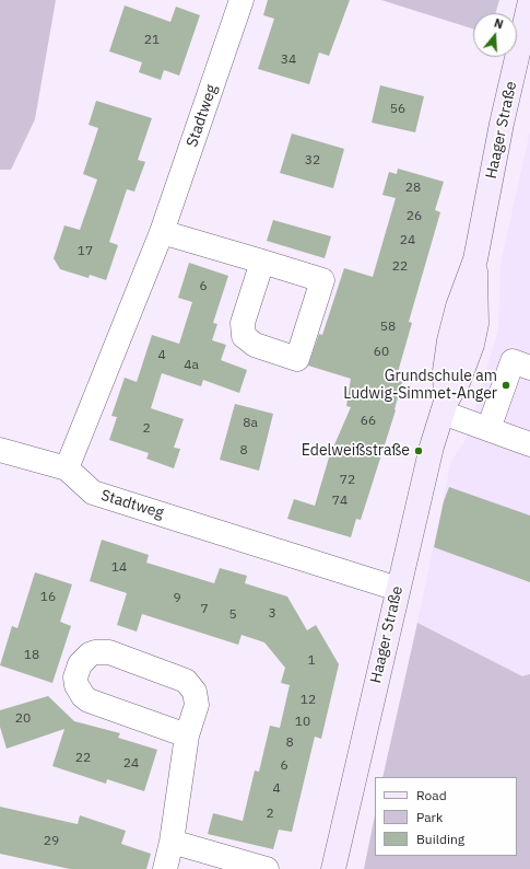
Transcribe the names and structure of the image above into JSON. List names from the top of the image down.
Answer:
{
  "streets": {
    "street": ["Stadtweg", "Haager Straße"]
  },
  "crossings": [
    ["Stadtweg", "Haager Straße"]
  ],
  "places": ["Grundschule am Ludwig-Simmet-Anger", "Edelweißstraße"],
  "house_numbers": [
    "21",
    "34",
    "56",
    "32",
    "28",
    "26",
    "24",
    "17",
    "22",
    "6",
    "58",
    "60",
    "4",
    "4a",
    "66",
    "8a",
    "2",
    "8",
    "72",
    "74",
    "14",
    "16",
    "9",
    "7",
    "3",
    "5",
    "18",
    "1",
    "12",
    "20",
    "10",
    "8",
    "22",
    "24",
    "6",
    "4",
    "2",
    "29"
  ],
  "legend": ["Road", "Park", "Building"],
  "north": "top"
}
